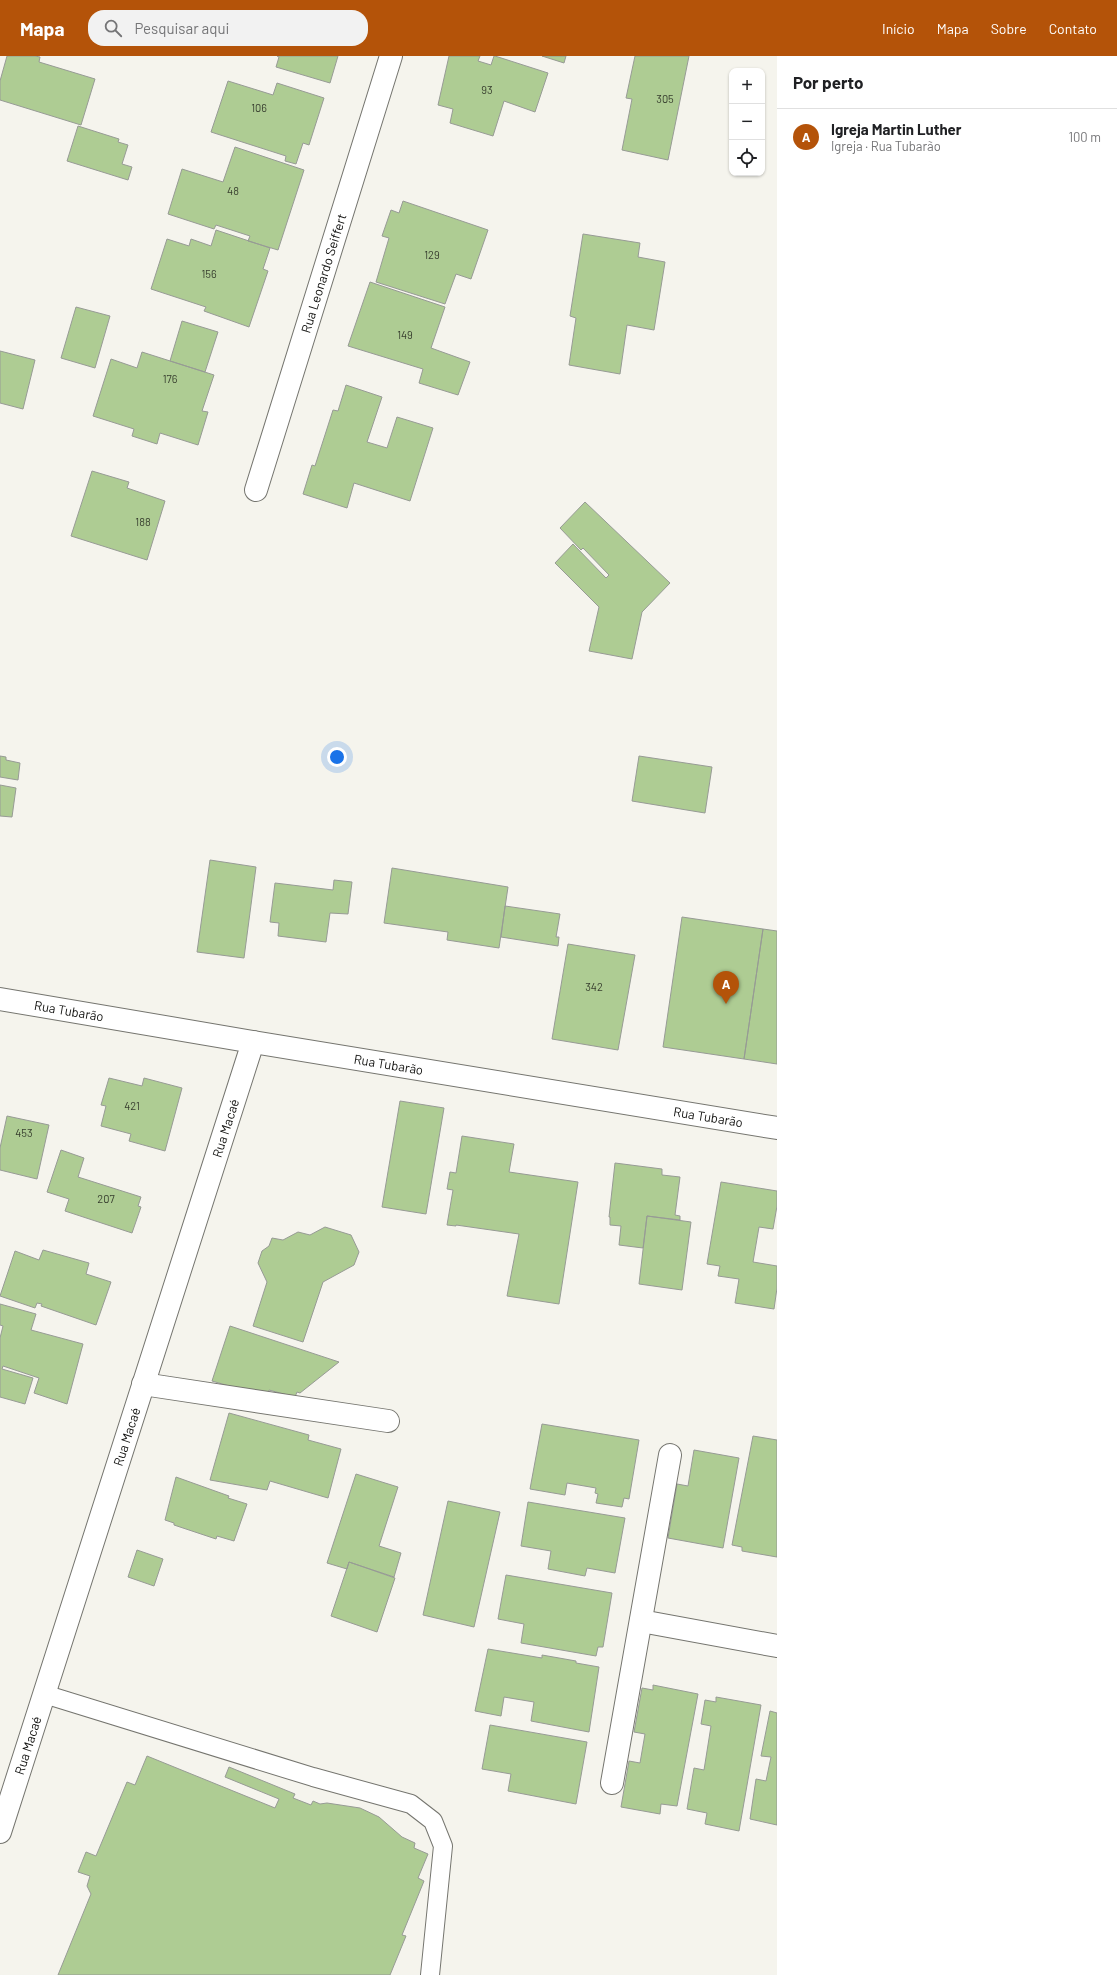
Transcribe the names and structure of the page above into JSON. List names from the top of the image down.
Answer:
{
  "streets": {
    "street": ["Rua Leonardo Seiffert", "Rua Tubarão", "Rua Macaé"]
  },
  "crossings": [
    ["Rua Tubarão", "Rua Macaé"]
  ],
  "house_numbers": [
    "93",
    "305",
    "106",
    "48",
    "129",
    "156",
    "149",
    "176",
    "188",
    "342",
    "421",
    "453",
    "207"
  ],
  "page": {
    "header": "Mapa",
    "search": "Pesquisar aqui",
    "nav": [
      "Início",
      "Mapa",
      "Sobre",
      "Contato"
    ],
    "heading": "Por perto",
    "map_buttons": ["+", "−"],
    "list": [
      {
        "mark": "A",
        "name": "Igreja Martin Luther",
        "note": "Igreja · Rua Tubarão",
        "value": "100 m"
      }
    ],
    "pins": "A"
  }
}
